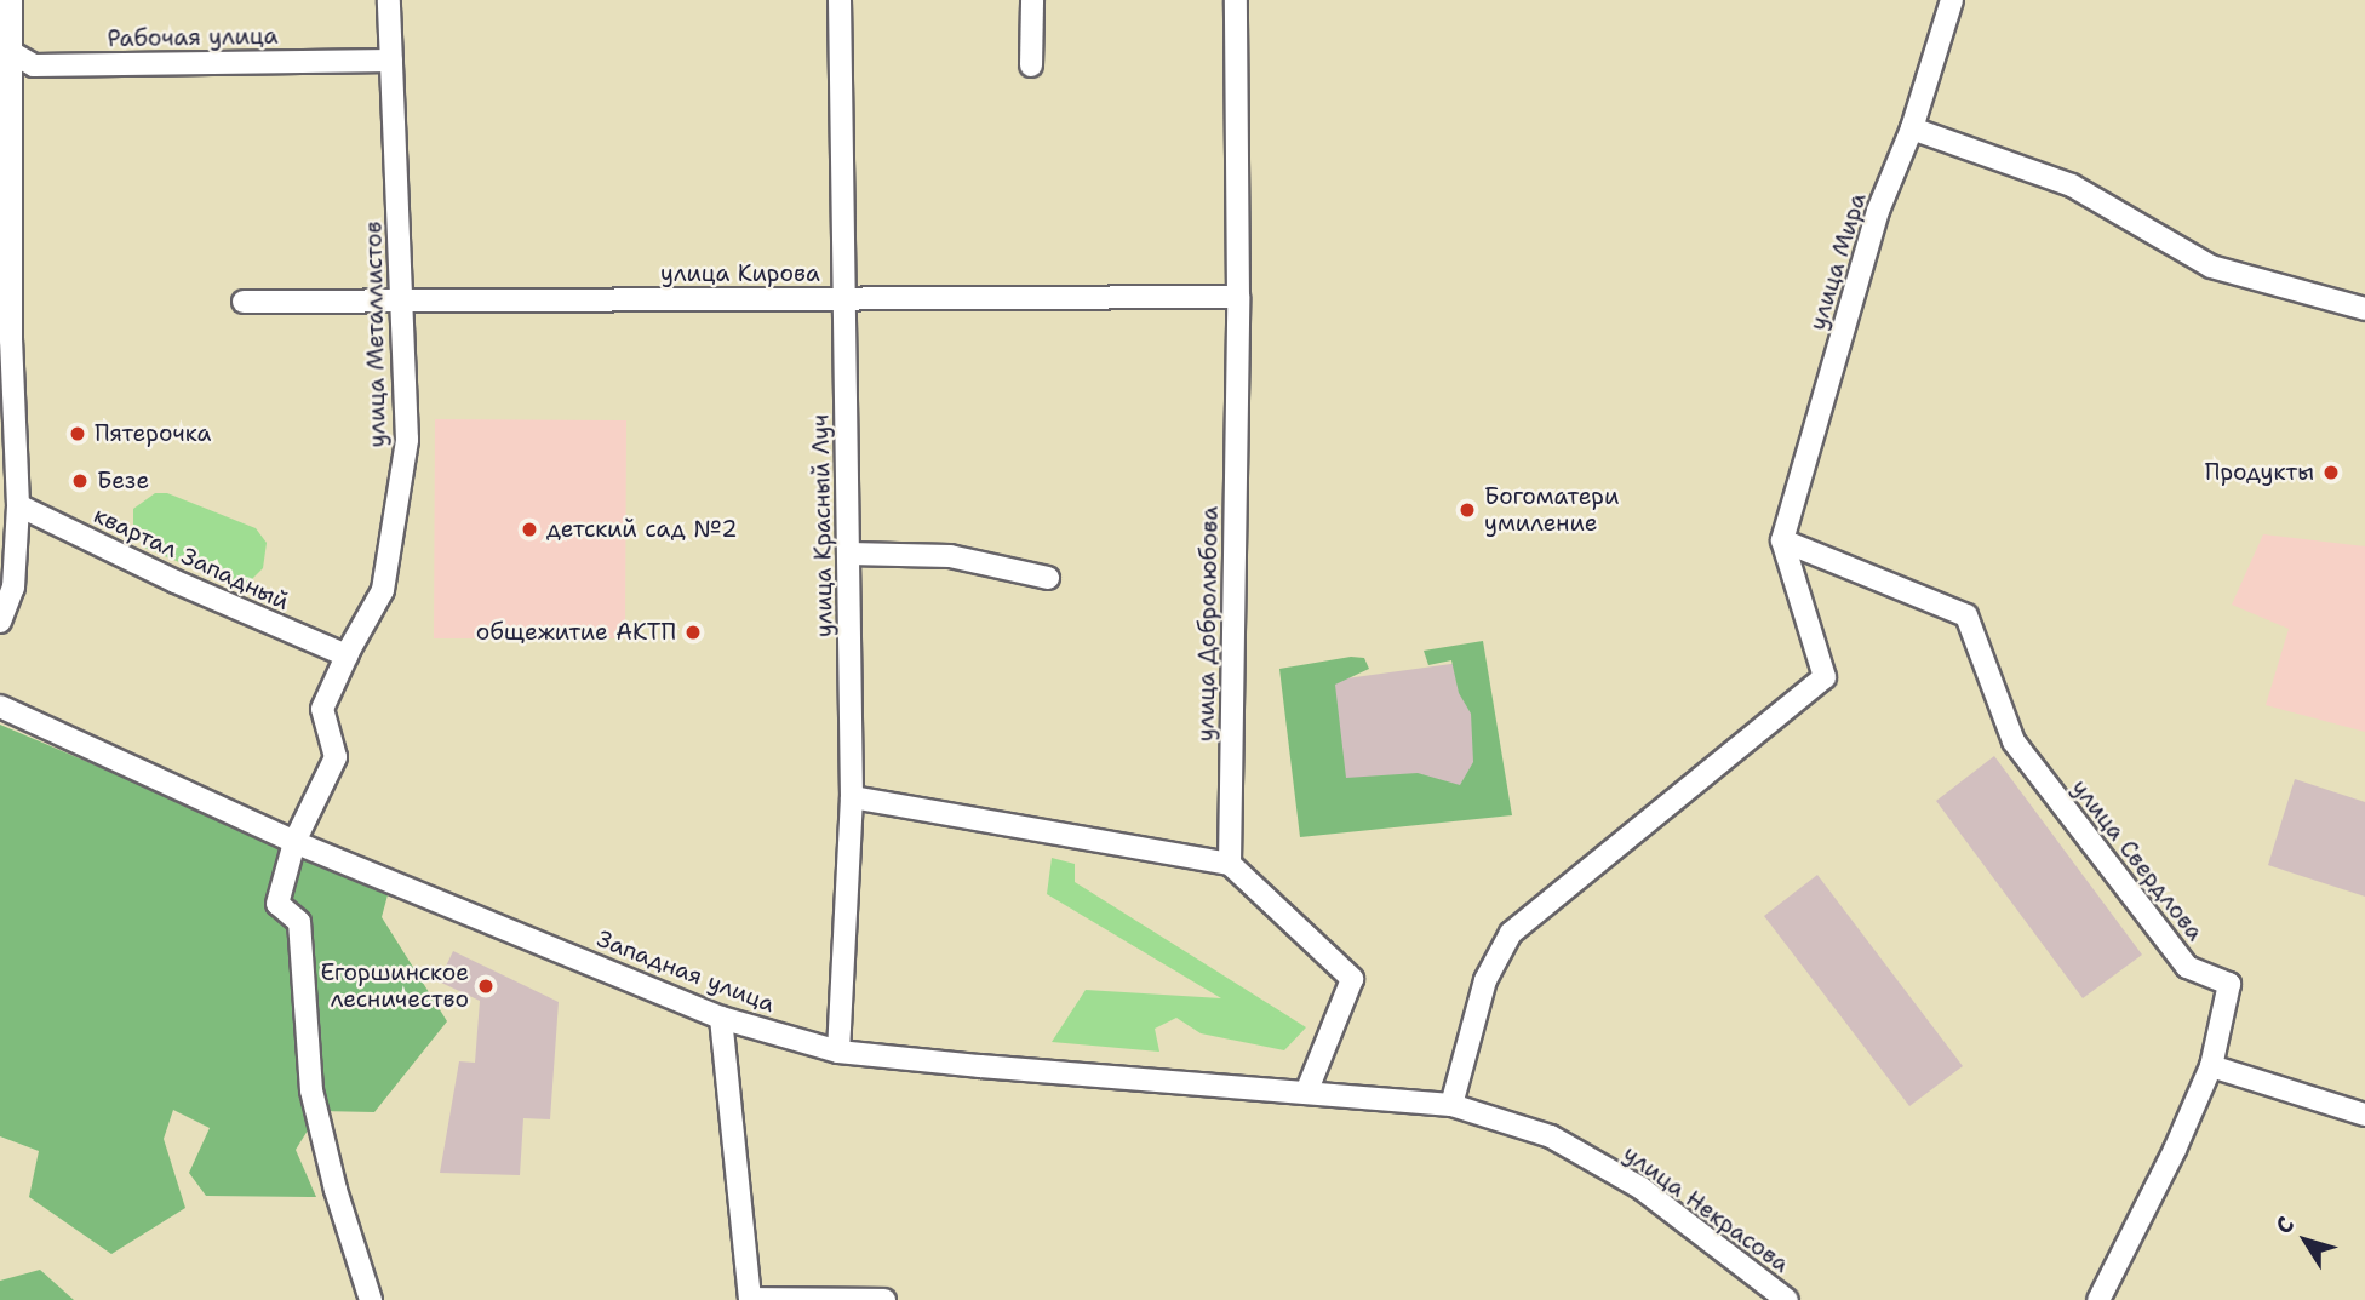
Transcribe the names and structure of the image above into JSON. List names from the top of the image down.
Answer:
{
  "streets": {
    "street": [
      "Рабочая улица",
      "улица Мира",
      "улица Кирова",
      "улица Металлистов",
      "улица Красный Луч",
      "квартал Западный",
      "улица Добролюбова",
      "улица Свердлова",
      "Западная улица",
      "улица Некрасова"
    ]
  },
  "crossings": [
    ["Рабочая улица", "улица Металлистов"],
    ["улица Мира", "улица Свердлова"],
    ["улица Кирова", "улица Металлистов"],
    ["улица Кирова", "улица Красный Луч"],
    ["улица Кирова", "улица Добролюбова"],
    ["улица Металлистов", "квартал Западный"],
    ["улица Металлистов", "Западная улица"],
    ["улица Красный Луч", "Западная улица"],
    ["Западная улица", "улица Некрасова"]
  ],
  "places": [
    "Пятерочка",
    "Продукты",
    "Безе",
    "Богоматери умиление",
    "детский сад №2",
    "общежитие АКТП",
    "Егоршинское лесничество"
  ],
  "north": "top left"
}
